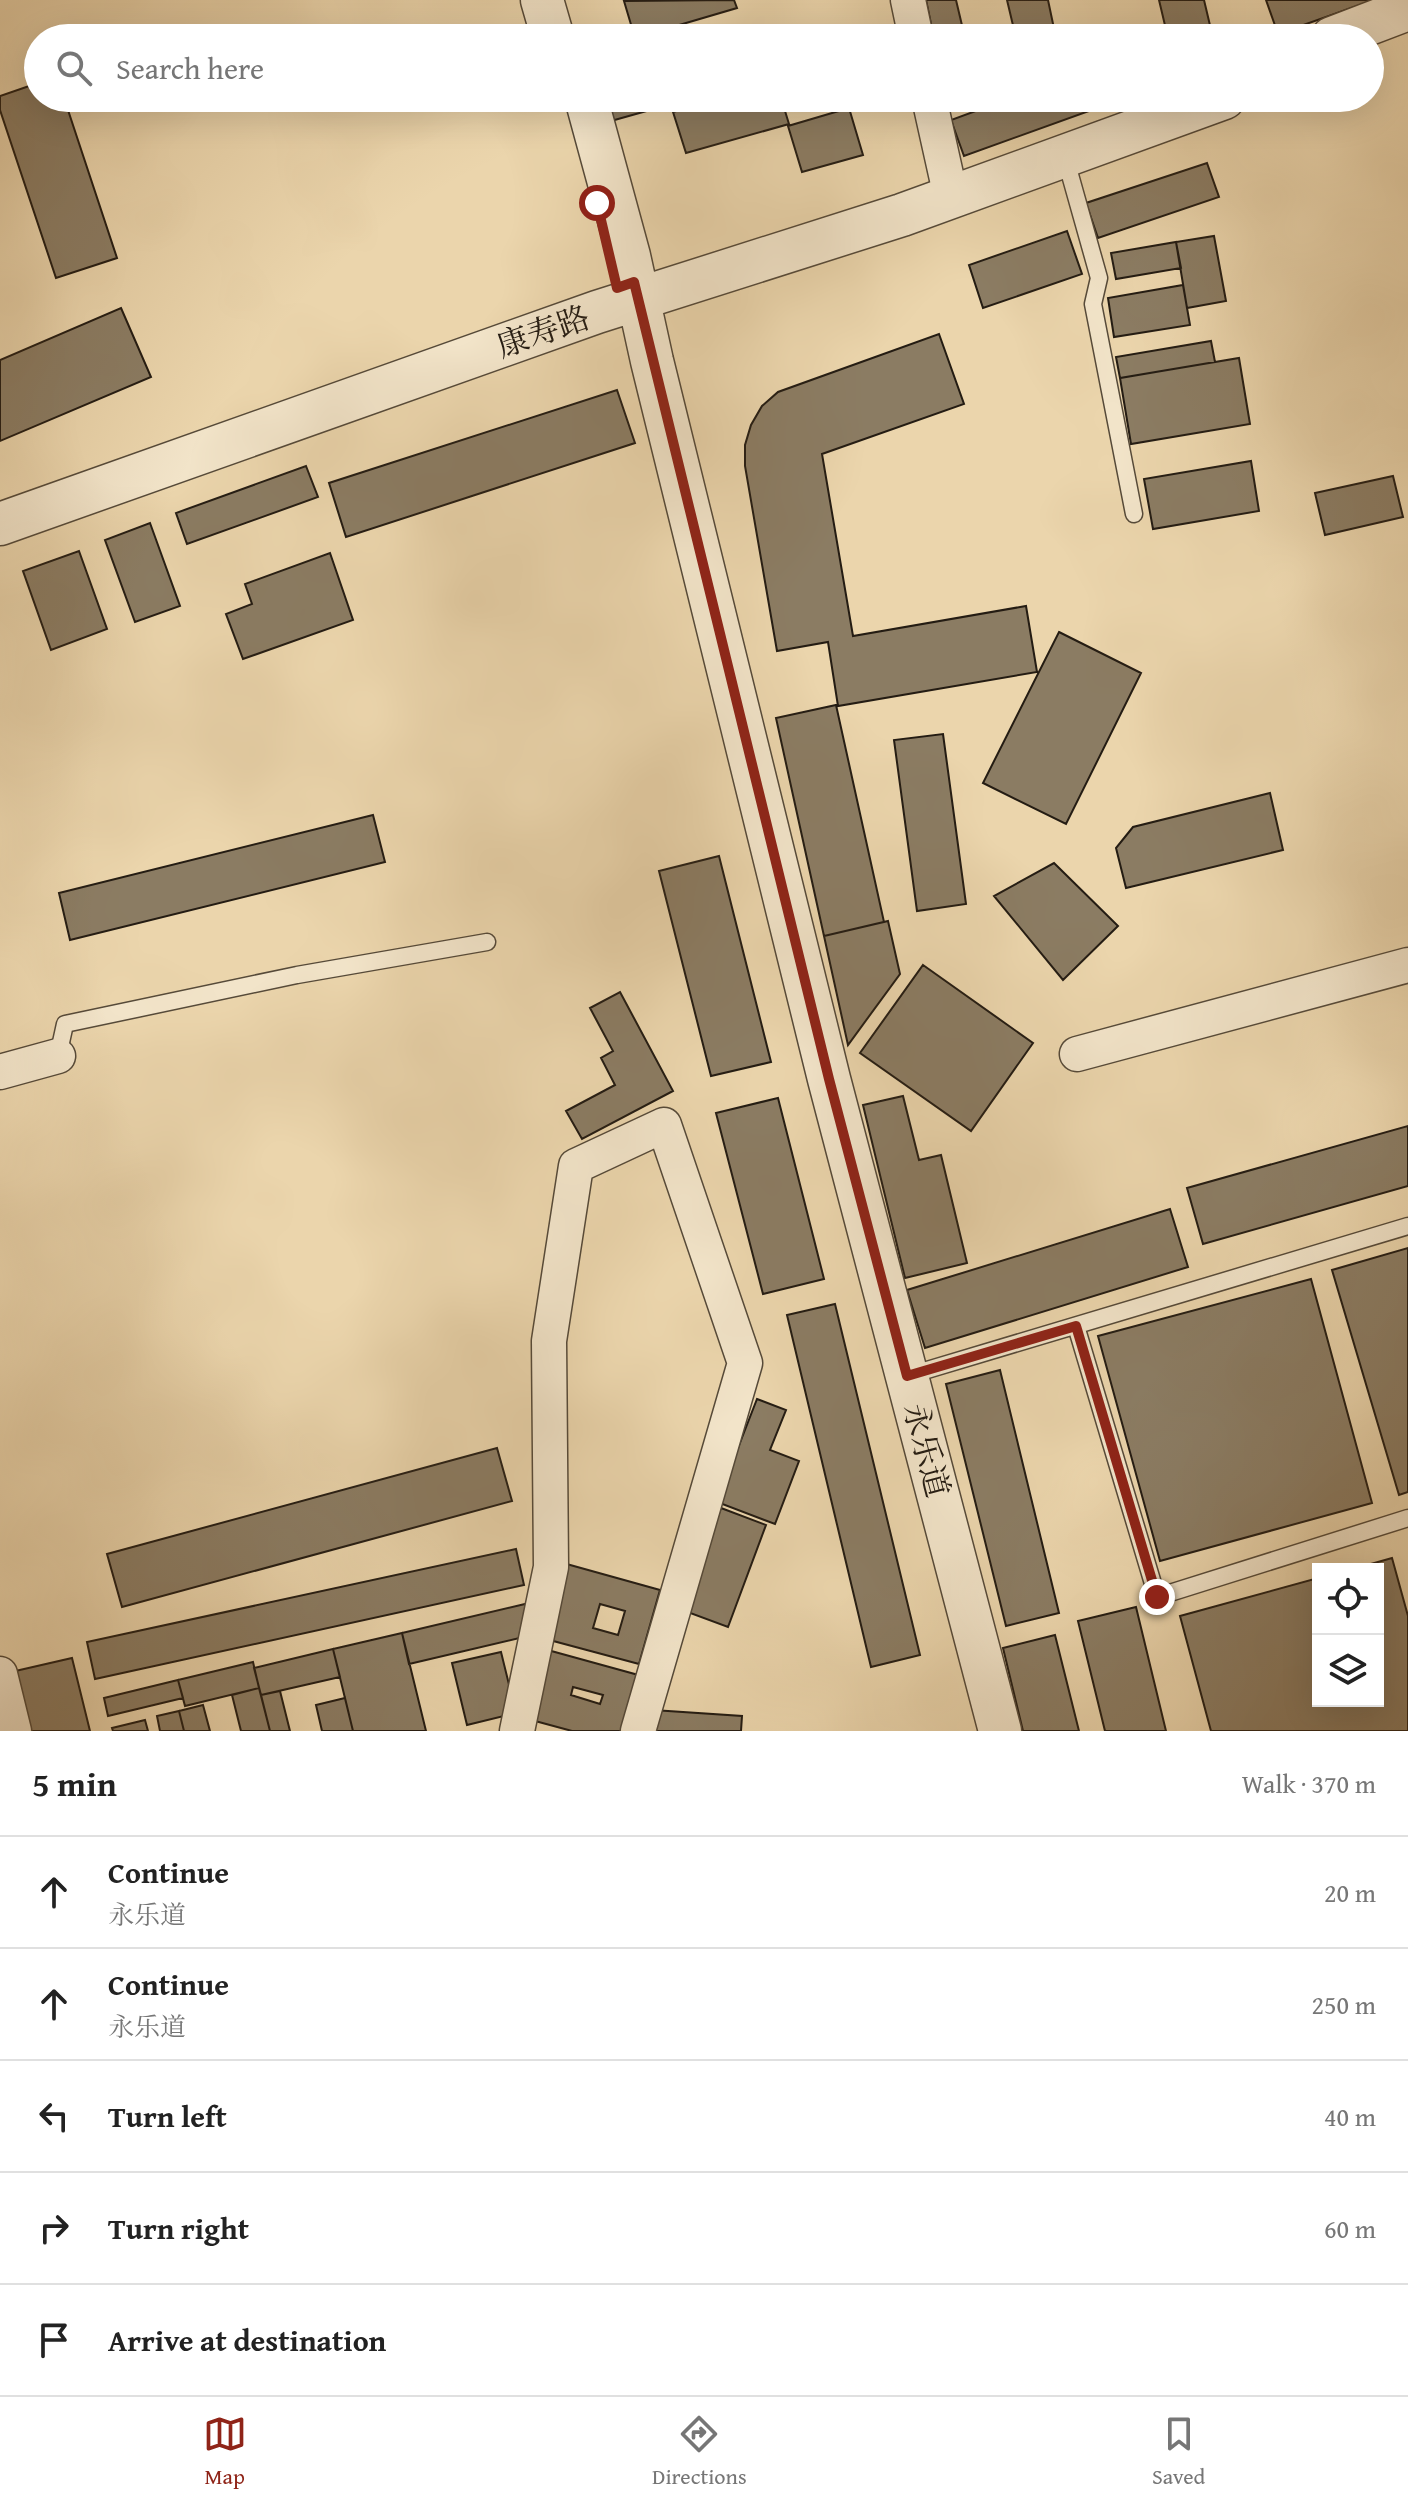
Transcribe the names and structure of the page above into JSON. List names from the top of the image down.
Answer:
{
  "streets": {
    "street": ["康寿路", "永乐道"]
  },
  "crossings": [
    ["康寿路", "永乐道"]
  ],
  "page": {
    "search": "Search here",
    "heading": ["5 min", "Walk · 370 m"],
    "list": [
      ["Continue", "永乐道", "20 m"],
      ["Continue", "永乐道", "250 m"],
      ["Turn left", "40 m"],
      ["Turn right", "60 m"],
      "Arrive at destination"
    ],
    "nav": ["Map", "Directions", "Saved"]
  }
}
